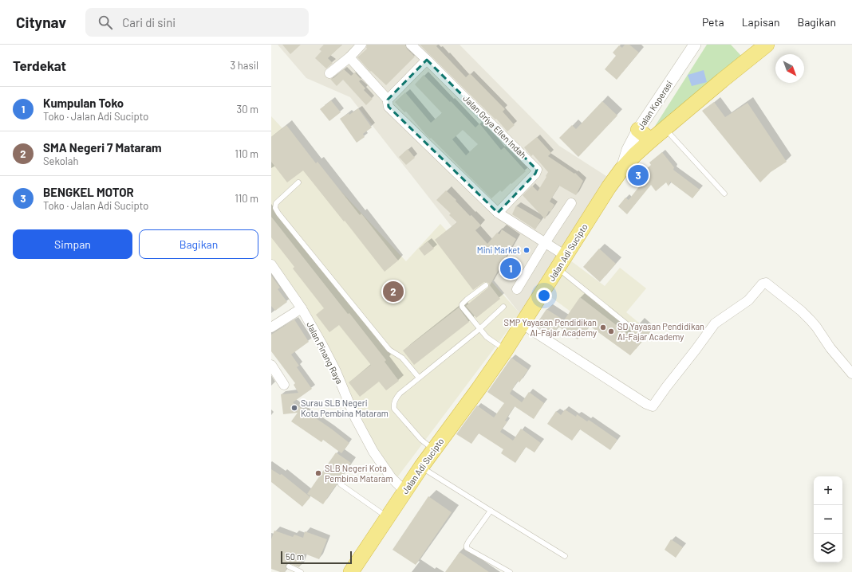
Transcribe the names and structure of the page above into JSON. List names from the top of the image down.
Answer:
{
  "streets": {
    "highway": ["Jalan Adi Sucipto"],
    "street": ["Jalan Koperasi", "Jalan Griya Ellen Indah", "Jalan Pinang Raya"]
  },
  "crossings": [
    ["Jalan Koperasi", "Jalan Adi Sucipto"],
    ["Jalan Adi Sucipto", "Jalan Pinang Raya"]
  ],
  "places": [
    "Mini Market",
    "SMP Yayasan Pendidikan Al-Fajar Academy",
    "SD Yayasan Pendidikan Al-Fajar Academy",
    "Surau SLB Negeri Kota Pembina Mataram",
    "SLB Negeri Kota Pembina Mataram"
  ],
  "scale_bar": "50 m",
  "north": "bottom right",
  "page": {
    "header": "Citynav",
    "search": "Cari di sini",
    "nav": ["Peta", "Lapisan", "Bagikan"],
    "heading": ["Terdekat", "3 hasil"],
    "list": [
      {
        "mark": "1",
        "name": "Kumpulan Toko",
        "note": "Toko · Jalan Adi Sucipto",
        "value": "30 m"
      },
      {
        "mark": "2",
        "name": "SMA Negeri 7 Mataram",
        "note": "Sekolah",
        "value": "110 m"
      },
      {
        "mark": "3",
        "name": "BENGKEL MOTOR",
        "note": "Toko · Jalan Adi Sucipto",
        "value": "110 m"
      }
    ],
    "pins": ["3", "1", "2"],
    "buttons": ["Simpan", "Bagikan"],
    "map_buttons": ["+", "−"],
    "scale": "50 m"
  }
}
